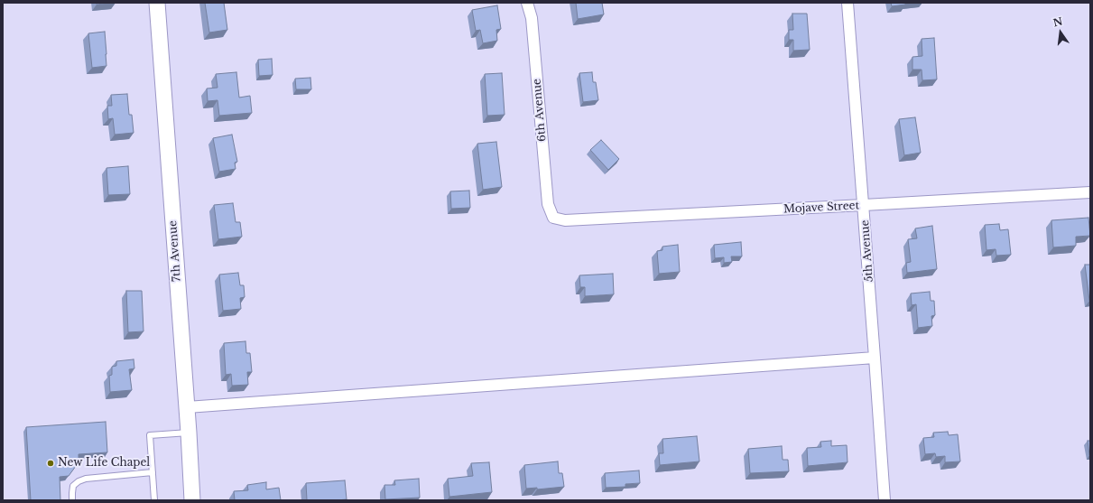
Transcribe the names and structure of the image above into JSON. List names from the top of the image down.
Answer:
{
  "streets": {
    "street": [
      "6th Avenue",
      "Mojave Street",
      "7th Avenue",
      "5th Avenue"
    ]
  },
  "crossings": [
    ["6th Avenue", "Mojave Street"],
    ["Mojave Street", "5th Avenue"]
  ],
  "places": ["New Life Chapel"],
  "north": "top"
}
